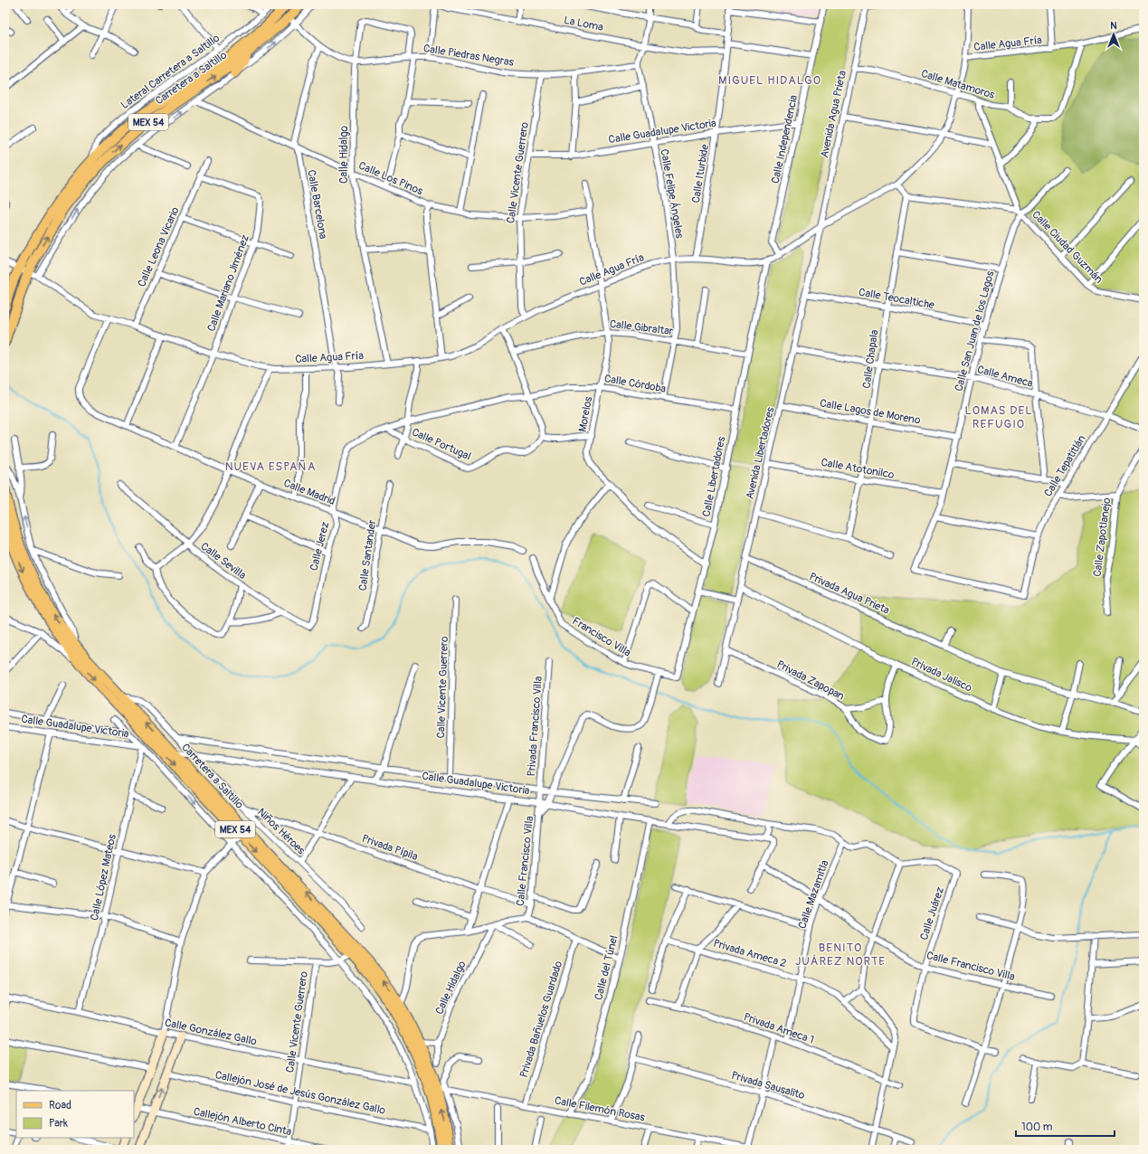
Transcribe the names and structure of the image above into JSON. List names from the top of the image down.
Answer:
{
  "streets": {
    "main road": ["Carretera a Saltillo", "MEX 54"],
    "street": [
      "La Loma",
      "Calle Agua Fría",
      "Calle Piedras Negras",
      "Lateral Carretera a Saltillo",
      "Calle Matamoros",
      "Avenida Agua Prieta",
      "Calle Guadalupe Victoria",
      "Calle Independencia",
      "Calle Hidalgo",
      "Calle Vicente Guerrero",
      "Calle Iturbide",
      "Calle Los Pinos",
      "Calle Felipe Ángeles",
      "Calle Barcelona",
      "Calle Leona Vicario",
      "Calle Ciudad Guzmán",
      "Calle Mariano Jiménez",
      "Calle Teocaltiche",
      "Calle Gibraltar",
      "Calle San Juan de los Lagos",
      "Calle Chapala",
      "Calle Ameca",
      "Calle Córdoba",
      "Calle Lagos de Moreno",
      "Morelos",
      "Calle Portugal",
      "Avenida Libertadores",
      "Calle Tepatitlán",
      "Calle Atotonilco",
      "Calle Libertadores",
      "Calle Madrid",
      "Calle Zapotlanejo",
      "Calle Jerez",
      "Calle Santander",
      "Calle Sevilla",
      "Privada Agua Prieta",
      "Francisco Villa",
      "Privada Jalisco",
      "Privada Zapopan",
      "Privada Francisco Villa",
      "Niños Héroes",
      "Privada Pípila",
      "Calle Francisco Villa",
      "Calle López Mateos",
      "Calle Mazamitla",
      "Calle Juárez",
      "Privada Ameca 2",
      "Calle del Túnel",
      "Privada Bañuelos Guardado",
      "Privada Ameca 1",
      "Calle González Gallo",
      "Privada Sausalito",
      "Callejón José de Jesús González Gallo",
      "Calle Filemón Rosas",
      "Callejón Alberto Cinta"
    ]
  },
  "crossings": [
    ["La Loma", "Calle Iturbide"],
    ["La Loma", "Calle Felipe Ángeles"],
    ["Calle Agua Fría", "Carretera a Saltillo"],
    ["Calle Agua Fría", "Calle Matamoros"],
    ["Calle Agua Fría", "Avenida Agua Prieta"],
    ["Calle Agua Fría", "Calle Independencia"],
    ["Calle Agua Fría", "Calle Hidalgo"],
    ["Calle Agua Fría", "Calle Vicente Guerrero"],
    ["Calle Agua Fría", "Calle Iturbide"],
    ["Calle Agua Fría", "Calle Felipe Ángeles"],
    ["Calle Agua Fría", "Calle Barcelona"],
    ["Calle Agua Fría", "Calle Leona Vicario"],
    ["Calle Agua Fría", "Calle Mariano Jiménez"],
    ["Calle Agua Fría", "Morelos"],
    ["Calle Agua Fría", "Avenida Libertadores"],
    ["Calle Agua Fría", "Calle Libertadores"],
    ["Calle Agua Fría", "Calle Madrid"],
    ["Calle Piedras Negras", "Carretera a Saltillo"],
    ["Calle Piedras Negras", "Calle Hidalgo"],
    ["Calle Piedras Negras", "Calle Vicente Guerrero"],
    ["Calle Piedras Negras", "Calle Felipe Ángeles"],
    ["Calle Piedras Negras", "Calle Barcelona"],
    ["Lateral Carretera a Saltillo", "Carretera a Saltillo"],
    ["Carretera a Saltillo", "Calle Guadalupe Victoria"],
    ["Carretera a Saltillo", "Niños Héroes"],
    ["Carretera a Saltillo", "Calle Filemón Rosas"],
    ["Calle Matamoros", "Avenida Agua Prieta"],
    ["Avenida Agua Prieta", "Avenida Libertadores"],
    ["Calle Guadalupe Victoria", "Calle Independencia"],
    ["Calle Guadalupe Victoria", "Calle Vicente Guerrero"],
    ["Calle Guadalupe Victoria", "Calle Iturbide"],
    ["Calle Guadalupe Victoria", "Calle Felipe Ángeles"],
    ["Calle Guadalupe Victoria", "Privada Francisco Villa"],
    ["Calle Guadalupe Victoria", "Niños Héroes"],
    ["Calle Guadalupe Victoria", "Calle Francisco Villa"],
    ["Calle Guadalupe Victoria", "Calle López Mateos"],
    ["Calle Guadalupe Victoria", "Calle del Túnel"],
    ["Calle Hidalgo", "Calle Los Pinos"],
    ["Calle Vicente Guerrero", "Calle Los Pinos"],
    ["Calle Vicente Guerrero", "Calle González Gallo"],
    ["Calle Vicente Guerrero", "Callejón José de Jesús González Gallo"],
    ["Calle Vicente Guerrero", "Callejón Alberto Cinta"],
    ["Calle Los Pinos", "Calle Barcelona"],
    ["Calle Los Pinos", "Morelos"],
    ["Calle Felipe Ángeles", "Calle Gibraltar"],
    ["Calle Felipe Ángeles", "Calle Córdoba"],
    ["Calle Leona Vicario", "Calle Mariano Jiménez"],
    ["Calle Ciudad Guzmán", "Calle San Juan de los Lagos"],
    ["Calle Ciudad Guzmán", "Calle Chapala"],
    ["Calle Mariano Jiménez", "Calle Madrid"],
    ["Calle Teocaltiche", "Calle San Juan de los Lagos"],
    ["Calle Teocaltiche", "Calle Chapala"],
    ["Calle Teocaltiche", "Avenida Libertadores"],
    ["Calle Gibraltar", "Morelos"],
    ["Calle Gibraltar", "Calle Libertadores"],
    ["Calle San Juan de los Lagos", "Calle Ameca"],
    ["Calle San Juan de los Lagos", "Calle Lagos de Moreno"],
    ["Calle San Juan de los Lagos", "Calle Tepatitlán"],
    ["Calle San Juan de los Lagos", "Calle Atotonilco"],
    ["Calle Chapala", "Calle Ameca"],
    ["Calle Chapala", "Calle Lagos de Moreno"],
    ["Calle Chapala", "Calle Atotonilco"],
    ["Calle Ameca", "Avenida Libertadores"],
    ["Calle Ameca", "Calle Tepatitlán"],
    ["Calle Córdoba", "Morelos"],
    ["Calle Córdoba", "Calle Libertadores"],
    ["Calle Córdoba", "Calle Jerez"],
    ["Calle Lagos de Moreno", "Avenida Libertadores"],
    ["Morelos", "Calle Libertadores"],
    ["Calle Portugal", "Calle Jerez"],
    ["Avenida Libertadores", "Calle Atotonilco"],
    ["Avenida Libertadores", "Privada Agua Prieta"],
    ["Avenida Libertadores", "Privada Jalisco"],
    ["Avenida Libertadores", "Privada Zapopan"],
    ["Calle Libertadores", "Francisco Villa"],
    ["Calle Libertadores", "Calle Francisco Villa"],
    ["Calle Madrid", "Calle Jerez"],
    ["Calle Madrid", "Calle Santander"],
    ["Calle Jerez", "Calle Sevilla"],
    ["Francisco Villa", "Calle Francisco Villa"],
    ["Privada Jalisco", "Privada Zapopan"],
    ["Privada Francisco Villa", "Calle Francisco Villa"],
    ["Niños Héroes", "Privada Pípila"],
    ["Privada Pípila", "Calle Francisco Villa"],
    ["Calle Francisco Villa", "Calle Mazamitla"],
    ["Calle Francisco Villa", "Calle Juárez"],
    ["Calle López Mateos", "Calle González Gallo"],
    ["Calle Mazamitla", "Privada Ameca 2"],
    ["Calle Mazamitla", "Privada Ameca 1"],
    ["Calle del Túnel", "Calle Filemón Rosas"],
    ["Privada Bañuelos Guardado", "Calle Filemón Rosas"]
  ],
  "districts": [
    "MIGUEL HIDALGO",
    "LOMAS DEL REFUGIO",
    "NUEVA ESPAÑA",
    "BENITO JUÁREZ NORTE"
  ],
  "legend": ["Road", "Park"],
  "scale_bar": "100 m",
  "north": "top"
}
